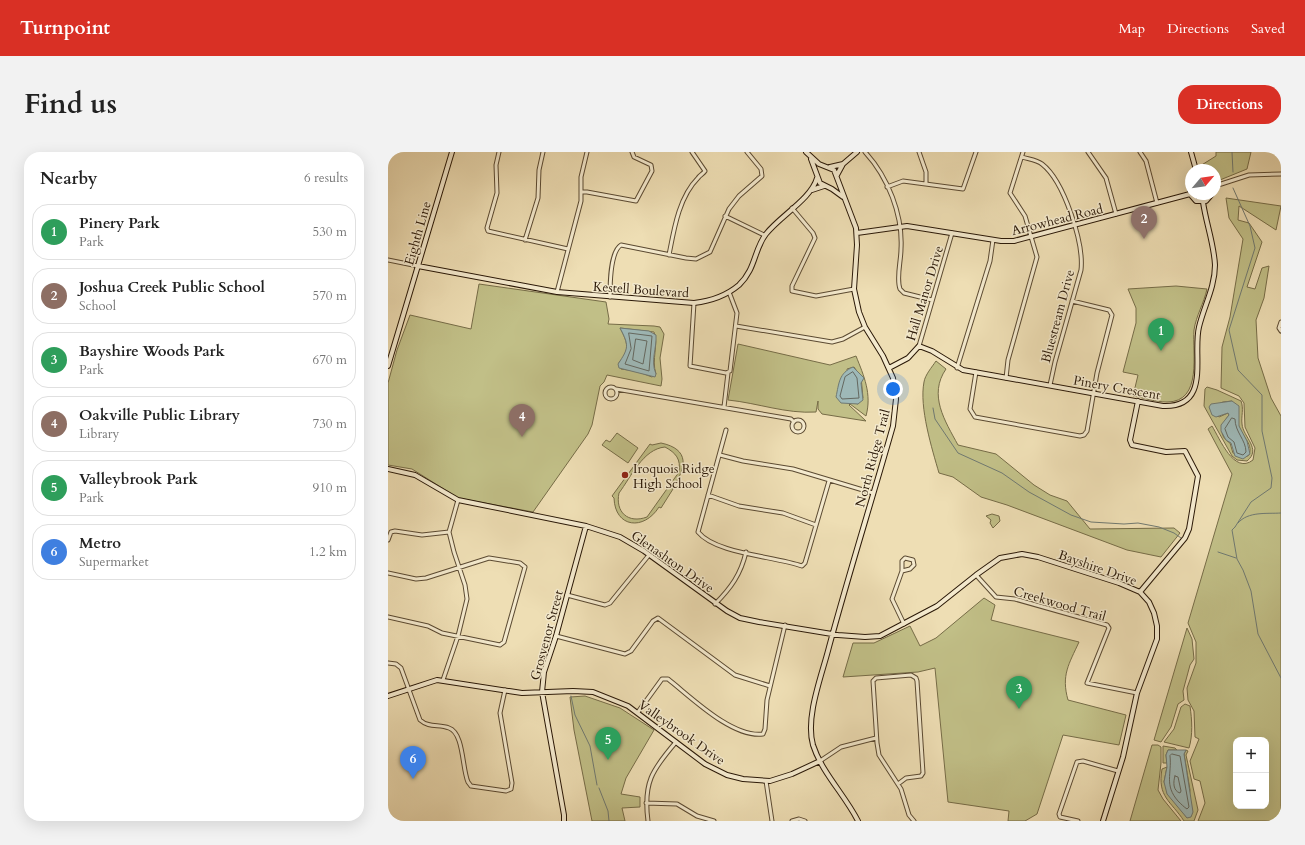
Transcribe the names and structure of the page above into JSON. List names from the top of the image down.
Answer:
{
  "streets": {
    "street": [
      "Arrowhead Road",
      "Eighth Line",
      "Kestell Boulevard",
      "Hall Manor Drive",
      "Bluestream Drive",
      "Pinery Crescent",
      "North Ridge Trail",
      "Glenashton Drive",
      "Bayshire Drive",
      "Creekwood Trail",
      "Grosvenor Street",
      "Valleybrook Drive"
    ]
  },
  "crossings": [
    ["Arrowhead Road", "Hall Manor Drive"],
    ["Arrowhead Road", "Bluestream Drive"],
    ["Arrowhead Road", "North Ridge Trail"],
    ["Eighth Line", "Kestell Boulevard"],
    ["Kestell Boulevard", "North Ridge Trail"],
    ["Hall Manor Drive", "Pinery Crescent"],
    ["Hall Manor Drive", "North Ridge Trail"],
    ["Bluestream Drive", "Pinery Crescent"],
    ["North Ridge Trail", "Glenashton Drive"],
    ["North Ridge Trail", "Bayshire Drive"],
    ["North Ridge Trail", "Valleybrook Drive"],
    ["Glenashton Drive", "Bayshire Drive"],
    ["Glenashton Drive", "Grosvenor Street"],
    ["Bayshire Drive", "Creekwood Trail"],
    ["Grosvenor Street", "Valleybrook Drive"]
  ],
  "places": ["Iroquois Ridge High School"],
  "north": "top right",
  "page": {
    "header": "Turnpoint",
    "nav": ["Map", "Directions", "Saved"],
    "title": "Find us",
    "buttons": "Directions",
    "heading": ["Nearby", "6 results"],
    "list": [
      {
        "mark": "1",
        "name": "Pinery Park",
        "note": "Park",
        "value": "530 m"
      },
      {
        "mark": "2",
        "name": "Joshua Creek Public School",
        "note": "School",
        "value": "570 m"
      },
      {
        "mark": "3",
        "name": "Bayshire Woods Park",
        "note": "Park",
        "value": "670 m"
      },
      {
        "mark": "4",
        "name": "Oakville Public Library",
        "note": "Library",
        "value": "730 m"
      },
      {
        "mark": "5",
        "name": "Valleybrook Park",
        "note": "Park",
        "value": "910 m"
      },
      {
        "mark": "6",
        "name": "Metro",
        "note": "Supermarket",
        "value": "1.2 km"
      }
    ],
    "pins": [
      "2",
      "1",
      "4",
      "3",
      "5",
      "6"
    ],
    "map_buttons": ["+", "−"]
  }
}
